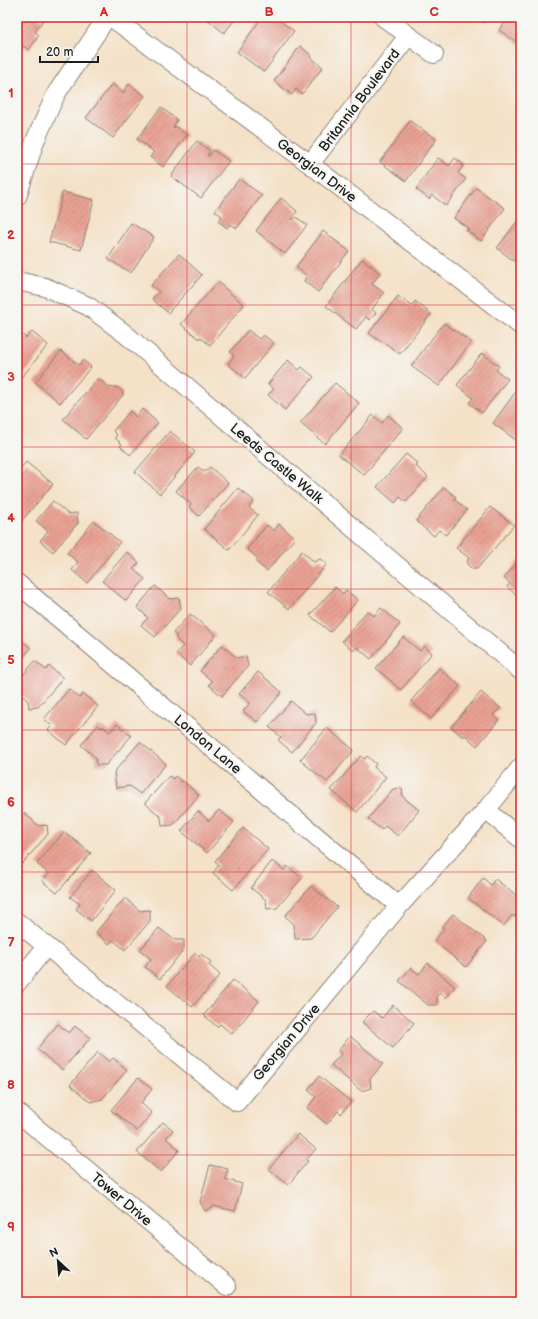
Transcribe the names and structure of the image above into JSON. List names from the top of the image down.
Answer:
{
  "streets": {
    "street": [
      "Britannia Boulevard",
      "Georgian Drive",
      "Leeds Castle Walk",
      "London Lane",
      "Tower Drive"
    ]
  },
  "crossings": [
    ["Britannia Boulevard", "Georgian Drive"],
    ["Georgian Drive", "London Lane"]
  ],
  "scale_bar": "20 m",
  "north": "top left",
  "grid": {
    "columns": ["A", "B", "C"],
    "rows": [
      "1",
      "2",
      "3",
      "4",
      "5",
      "6",
      "7",
      "8",
      "9"
    ]
  }
}
